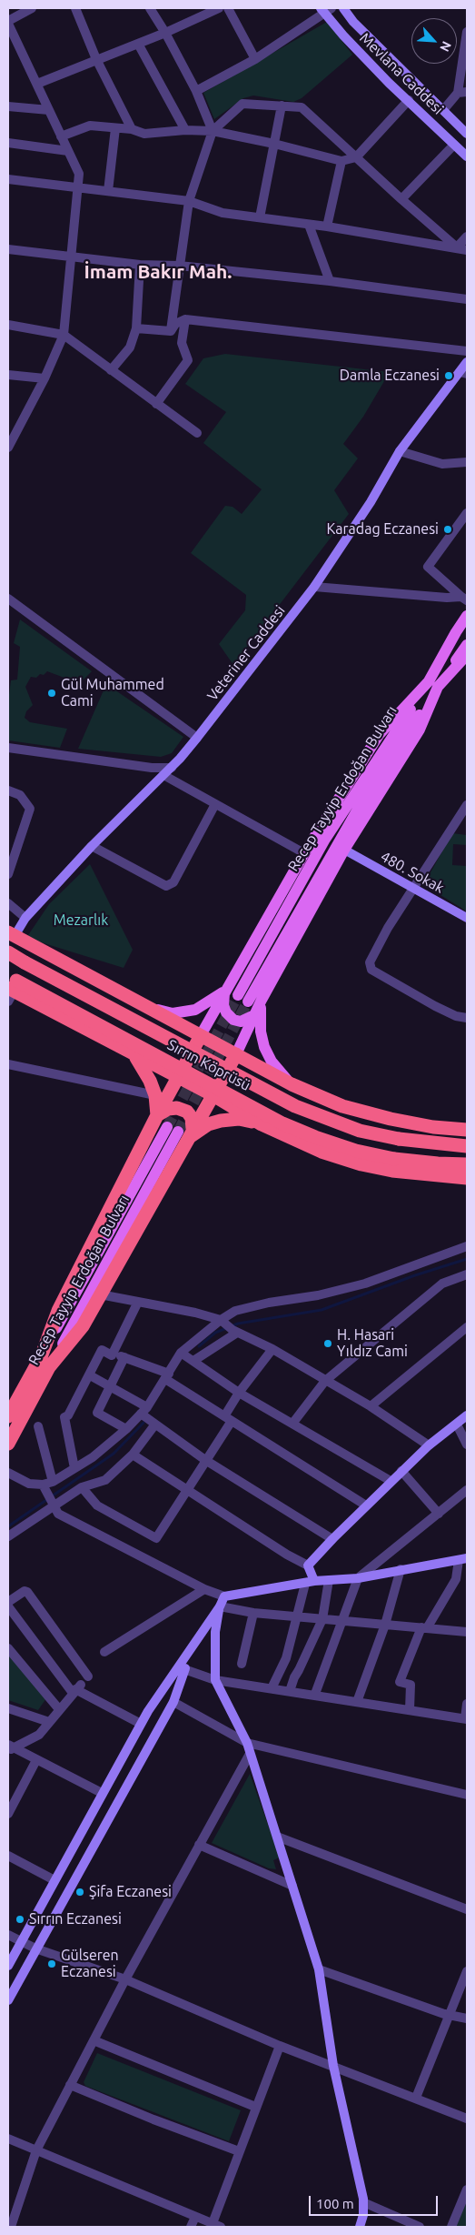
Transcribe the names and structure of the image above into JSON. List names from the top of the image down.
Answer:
{
  "streets": {
    "highway": ["Recep Tayyip Erdoğan Bulvarı", "Sırrın Köprüsü"],
    "street": ["Mevlana Caddesi", "Veteriner Caddesi", "480. Sokak"]
  },
  "districts": ["İmam Bakır Mah."],
  "parks": ["Mezarlık"],
  "places": [
    "Damla Eczanesi",
    "Karadag Eczanesi",
    "Gül Muhammed Cami",
    "H. Hasari Yıldız Cami",
    "Şifa Eczanesi",
    "Sırrın Eczanesi",
    "Gülseren Eczanesi"
  ],
  "scale_bar": "100 m",
  "north": "bottom right"
}
